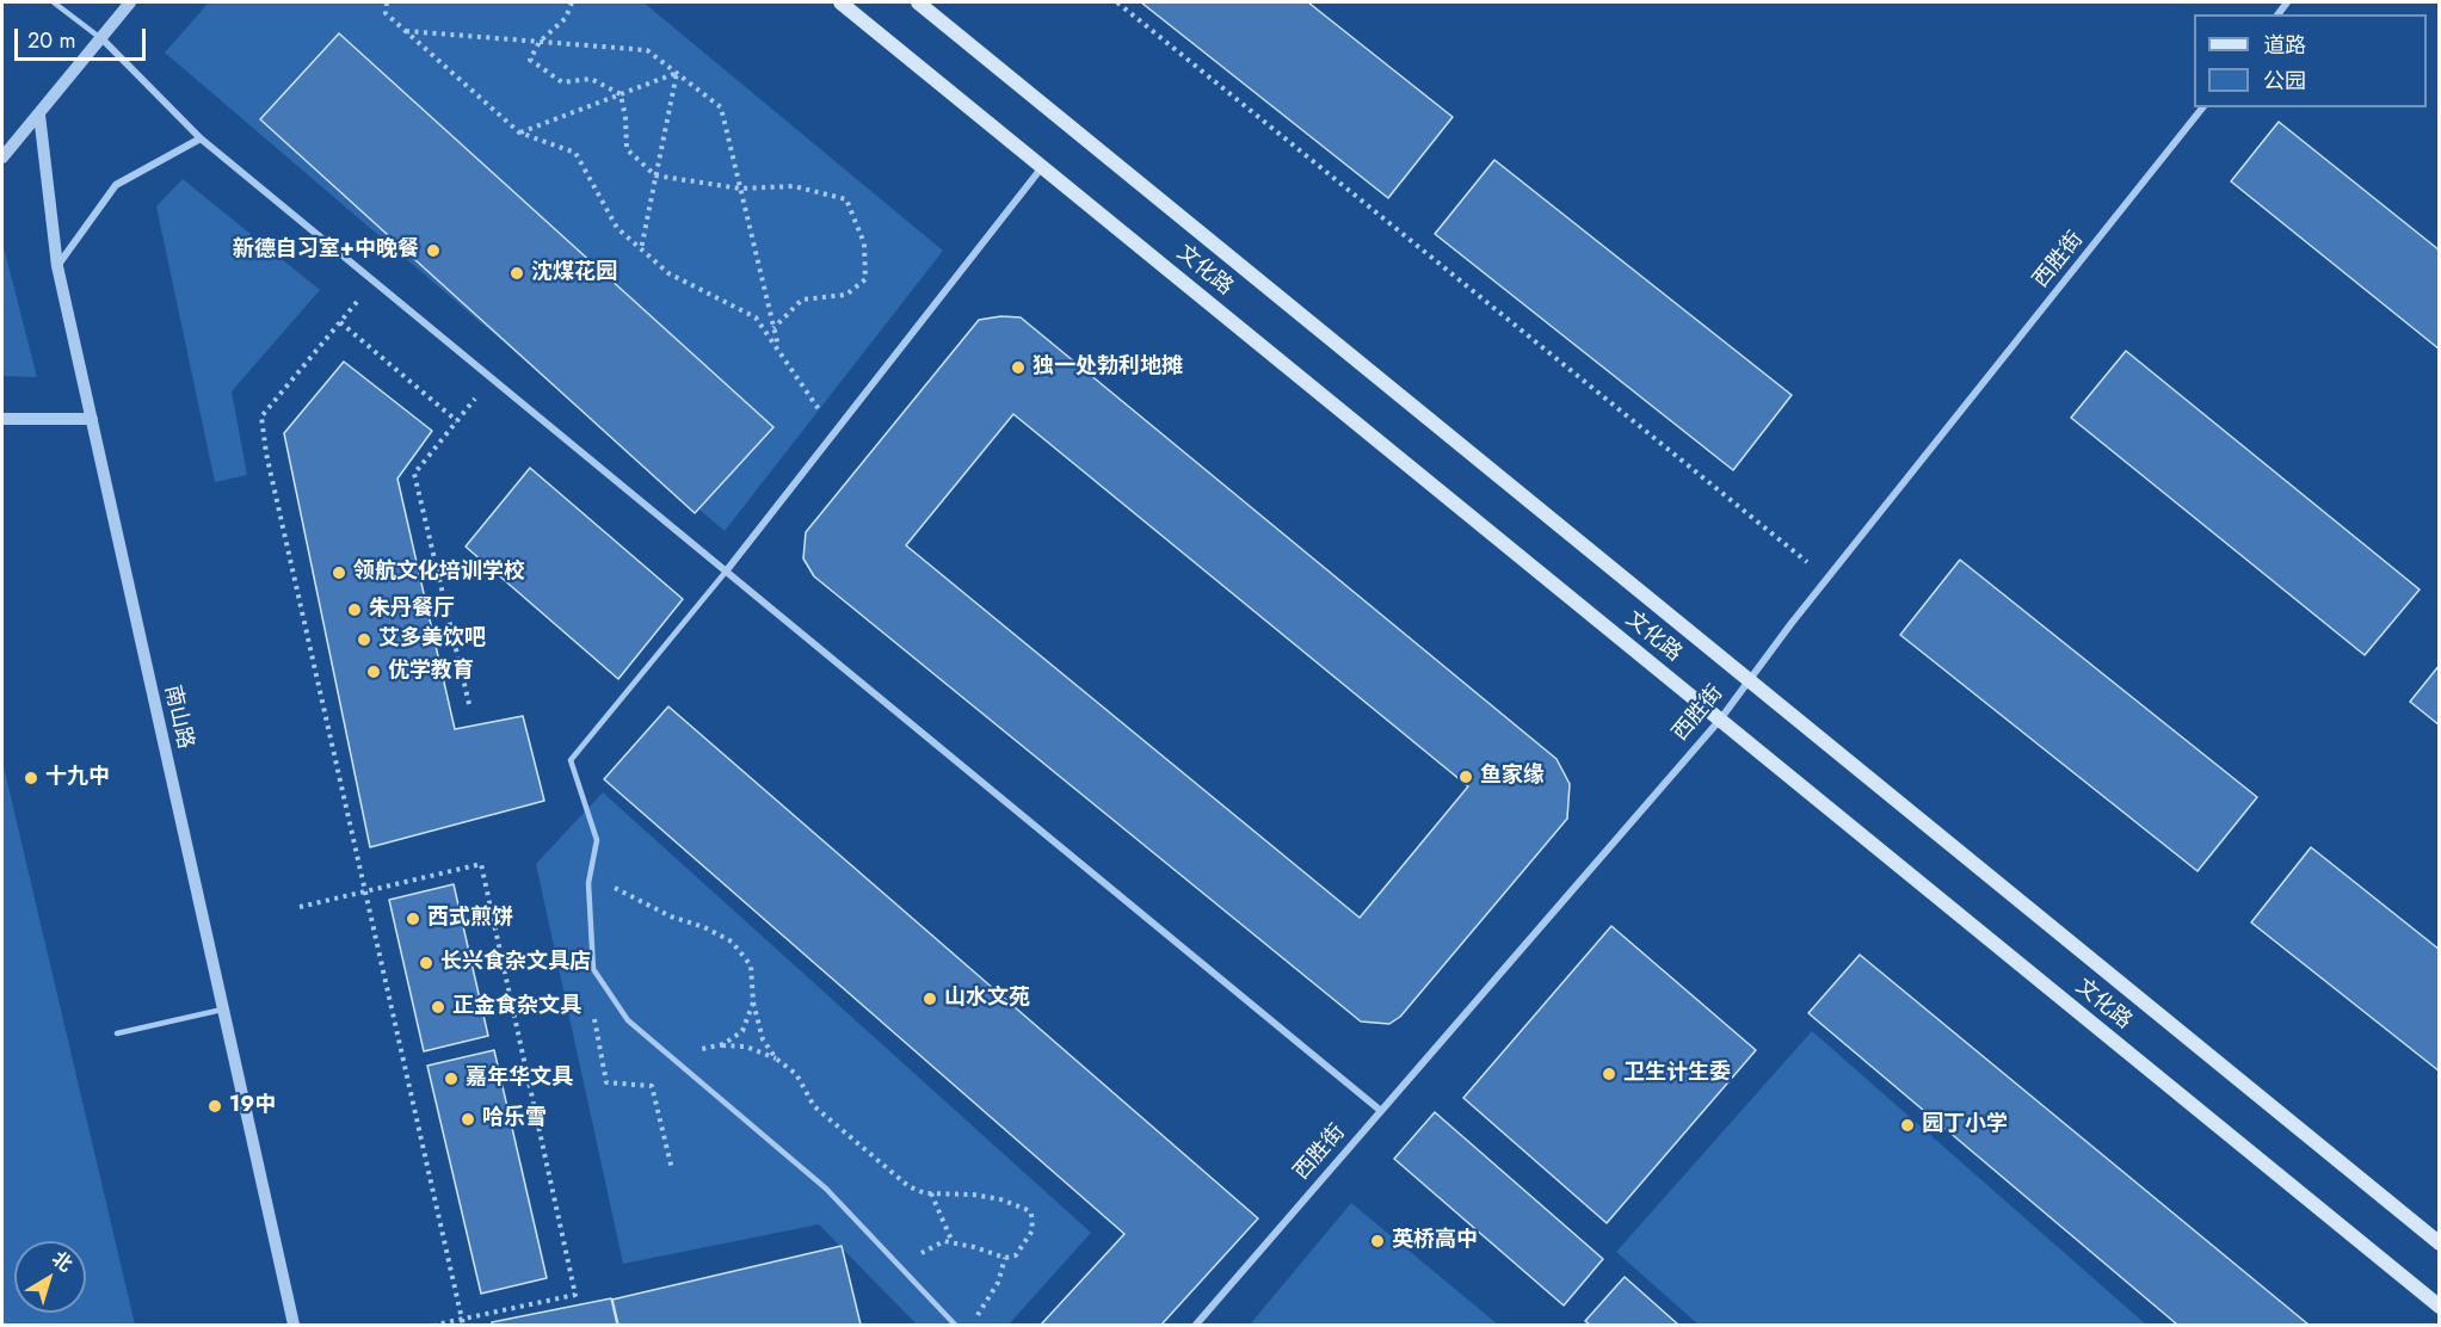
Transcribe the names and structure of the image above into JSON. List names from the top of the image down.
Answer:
{
  "streets": {
    "main road": ["文化路"],
    "street": ["西胜街", "南山路"]
  },
  "crossings": [
    ["西胜街", "文化路"]
  ],
  "places": [
    "新德自习室+中晚餐",
    "沈煤花园",
    "独一处勃利地摊",
    "领航文化培训学校",
    "朱丹餐厅",
    "艾多美饮吧",
    "优学教育",
    "鱼家缘",
    "十九中",
    "西式煎饼",
    "长兴食杂文具店",
    "山水文苑",
    "正金食杂文具",
    "卫生计生委",
    "嘉年华文具",
    "19中",
    "哈乐雪",
    "园丁小学",
    "英桥高中"
  ],
  "legend": ["道路", "公园"],
  "scale_bar": "20 m",
  "north": "top right"
}
